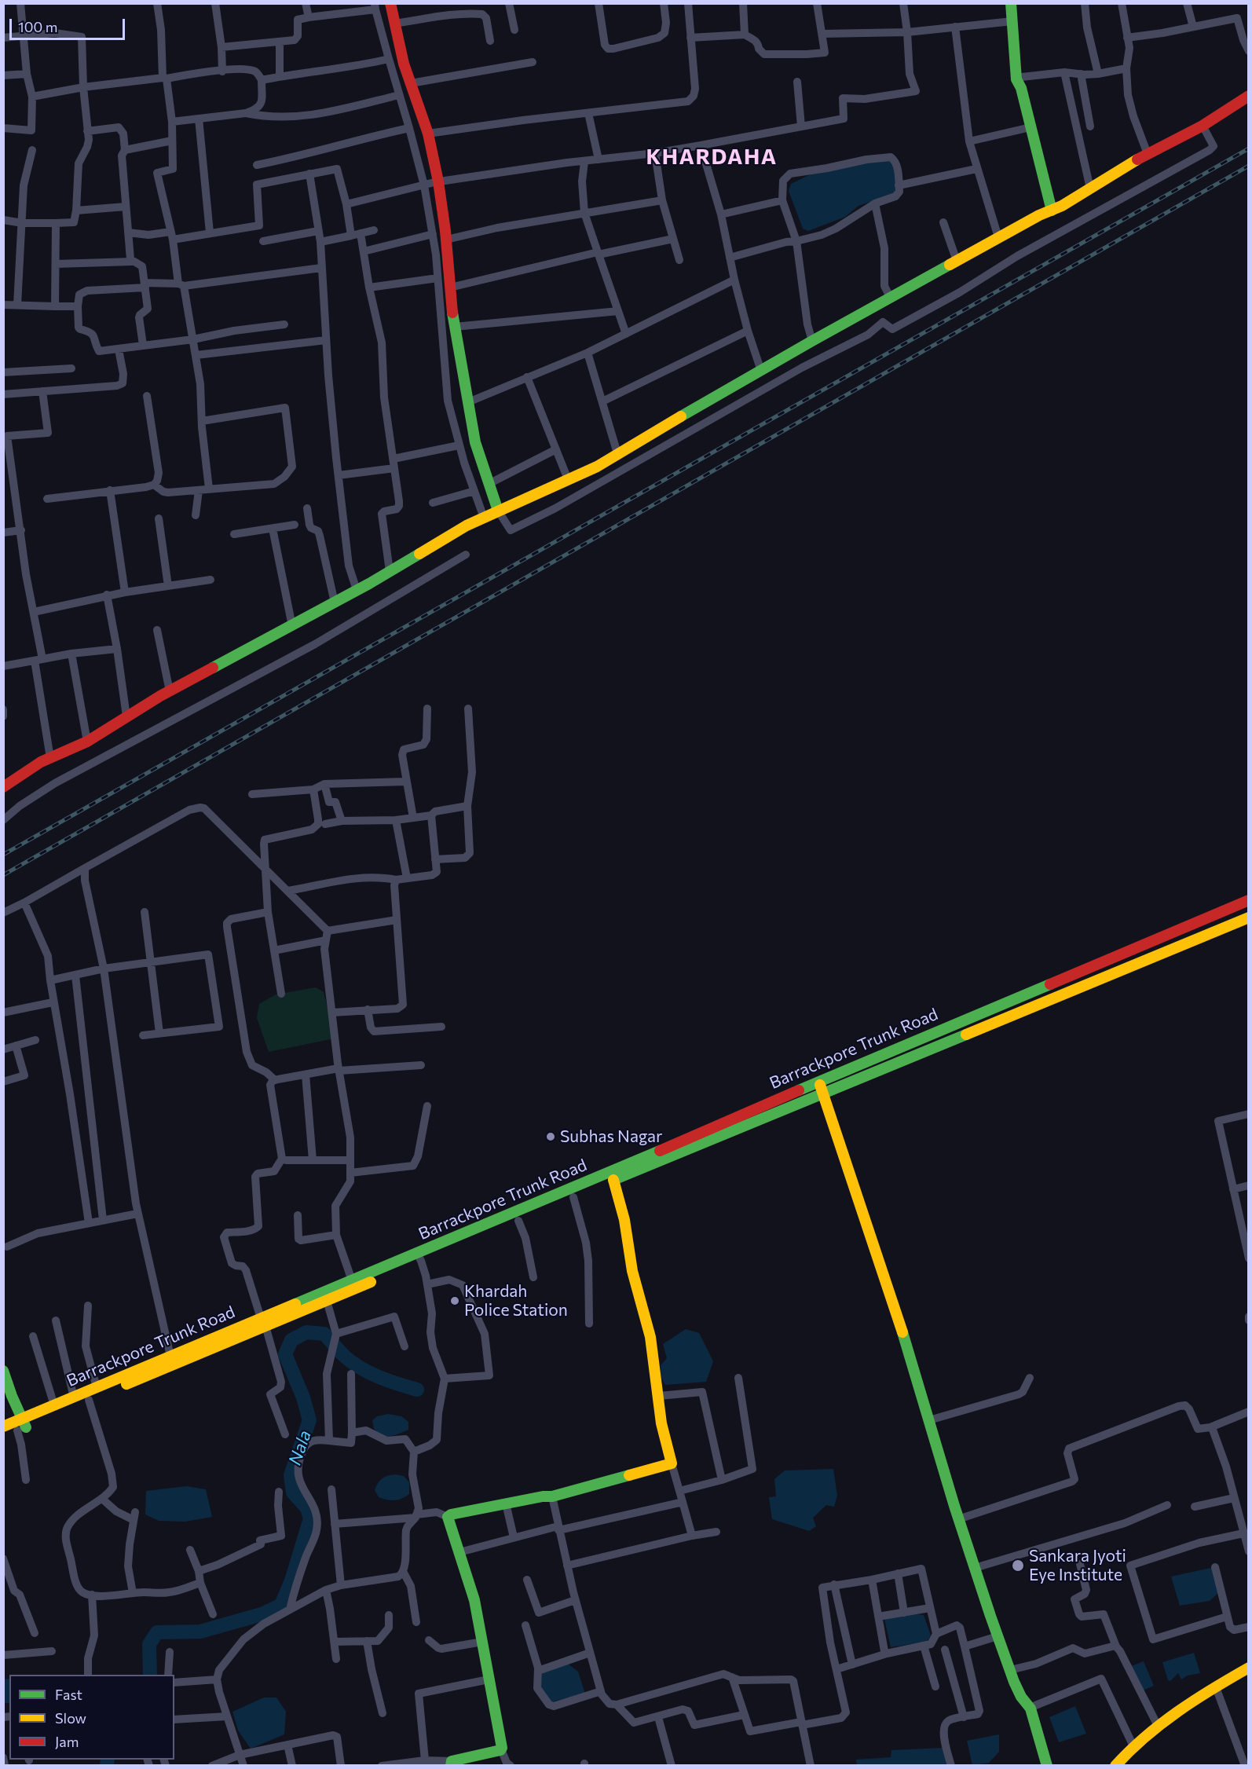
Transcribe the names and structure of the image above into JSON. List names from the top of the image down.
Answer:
{
  "streets": {
    "street": ["Barrackpore Trunk Road"]
  },
  "districts": ["KHARDAHA"],
  "water": ["Nala"],
  "places": ["Subhas Nagar", "Khardah Police Station", "Sankara Jyoti Eye Institute"],
  "legend": ["Fast", "Slow", "Jam"],
  "scale_bar": "100 m"
}
